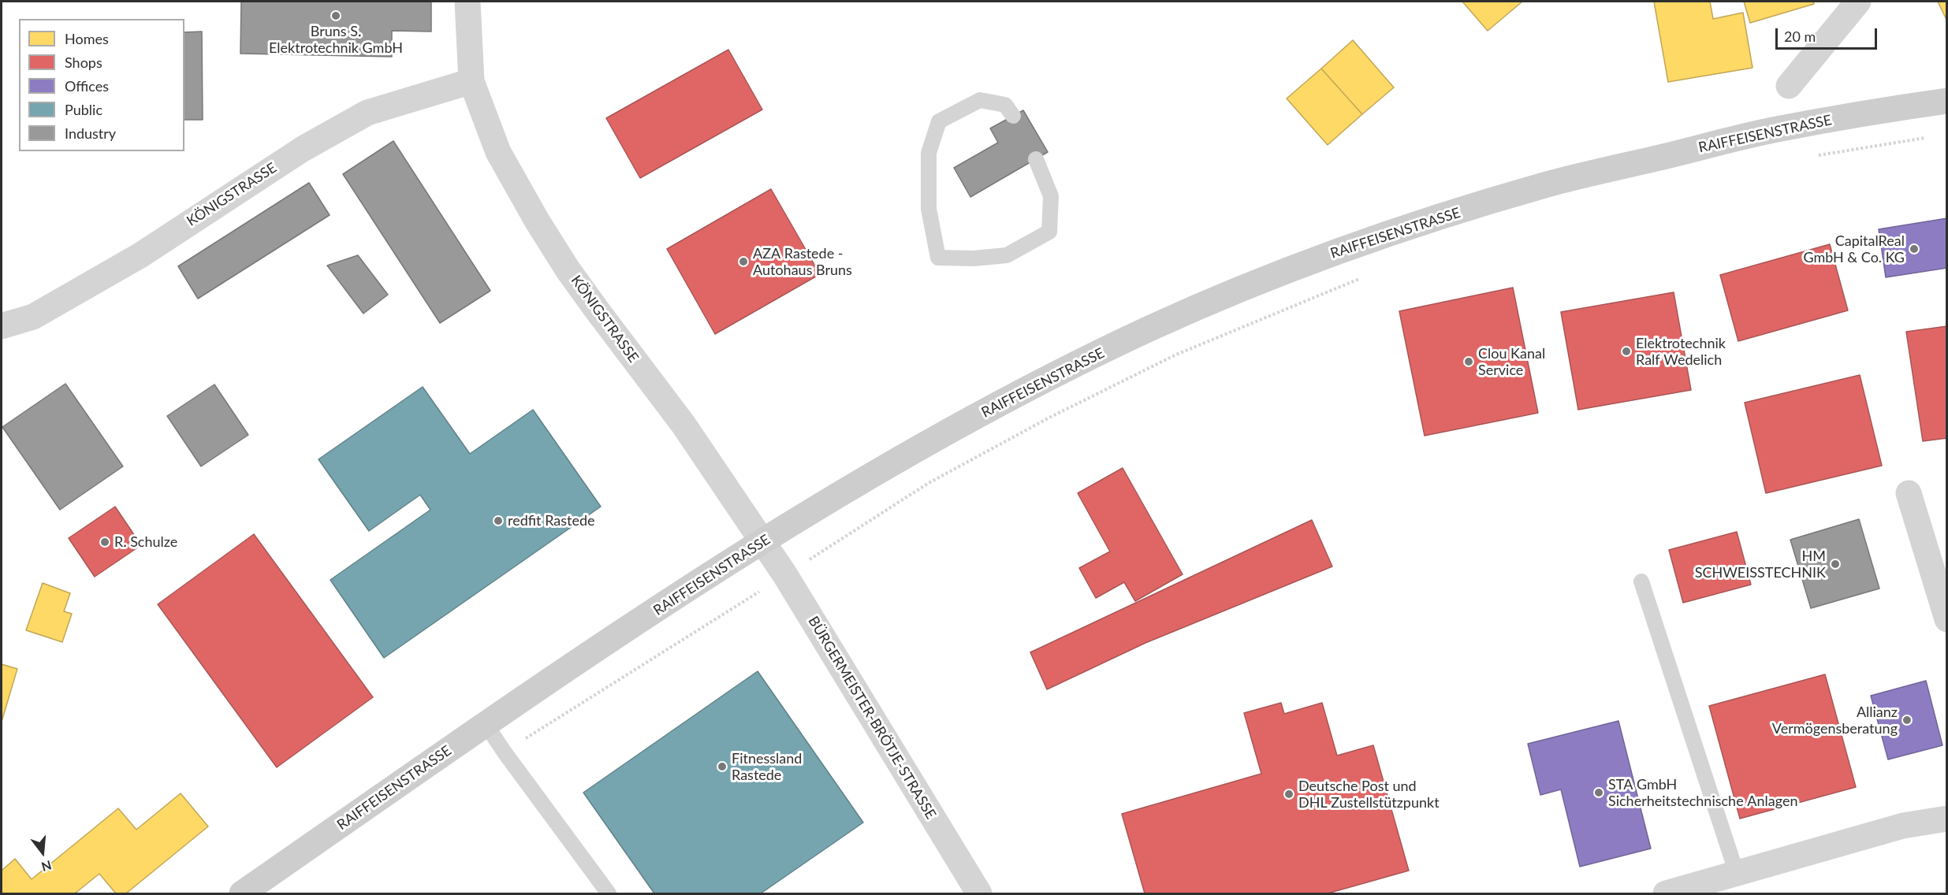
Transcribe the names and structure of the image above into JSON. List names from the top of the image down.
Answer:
{
  "streets": {
    "main road": ["RAIFFEISENSTRASSE"],
    "street": ["KÖNIGSTRASSE", "BÜRGERMEISTER-BRÖTJE-STRASSE"]
  },
  "crossings": [
    ["RAIFFEISENSTRASSE", "KÖNIGSTRASSE"],
    ["RAIFFEISENSTRASSE", "BÜRGERMEISTER-BRÖTJE-STRASSE"],
    ["KÖNIGSTRASSE", "BÜRGERMEISTER-BRÖTJE-STRASSE"]
  ],
  "places": [
    "Bruns S. Elektrotechnik GmbH",
    "CapitalReal GmbH & Co. KG",
    "AZA Rastede - Autohaus Bruns",
    "Elektrotechnik Ralf Wedelich",
    "Clou Kanal Service",
    "redfit Rastede",
    "R. Schulze",
    "HM SCHWEISSTECHNIK",
    "Allianz Vermögensberatung",
    "Fitnessland Rastede",
    "STA GmbH Sicherheitstechnische Anlagen",
    "Deutsche Post und DHL Zustellstützpunkt"
  ],
  "legend": [
    "Homes",
    "Shops",
    "Offices",
    "Public",
    "Industry"
  ],
  "scale_bar": "20 m",
  "north": "bottom"
}
